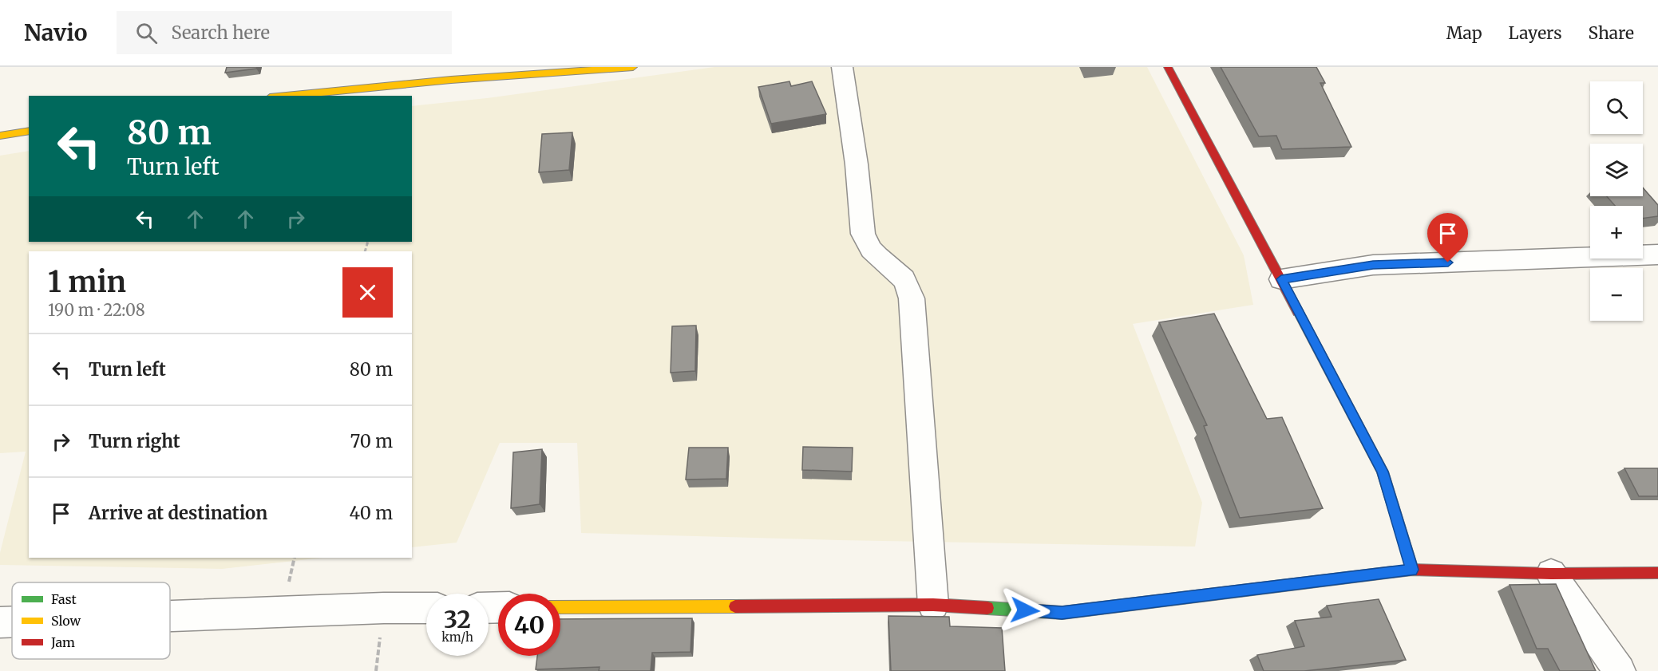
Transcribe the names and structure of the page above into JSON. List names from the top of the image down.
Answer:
{
  "legend": ["Fast", "Slow", "Jam"],
  "page": {
    "header": "Navio",
    "search": "Search here",
    "nav": ["Map", "Layers", "Share"],
    "map_buttons": ["+", "−"],
    "turn": ["80 m", "Turn left"],
    "heading": ["1 min", "190 m · 22:08"],
    "list": [
      {
        "name": "Turn left",
        "value": "80 m"
      },
      {
        "name": "Turn right",
        "value": "70 m"
      },
      {
        "name": "Arrive at destination",
        "value": "40 m"
      }
    ],
    "speed": "32 km/h",
    "limit": "40"
  }
}
